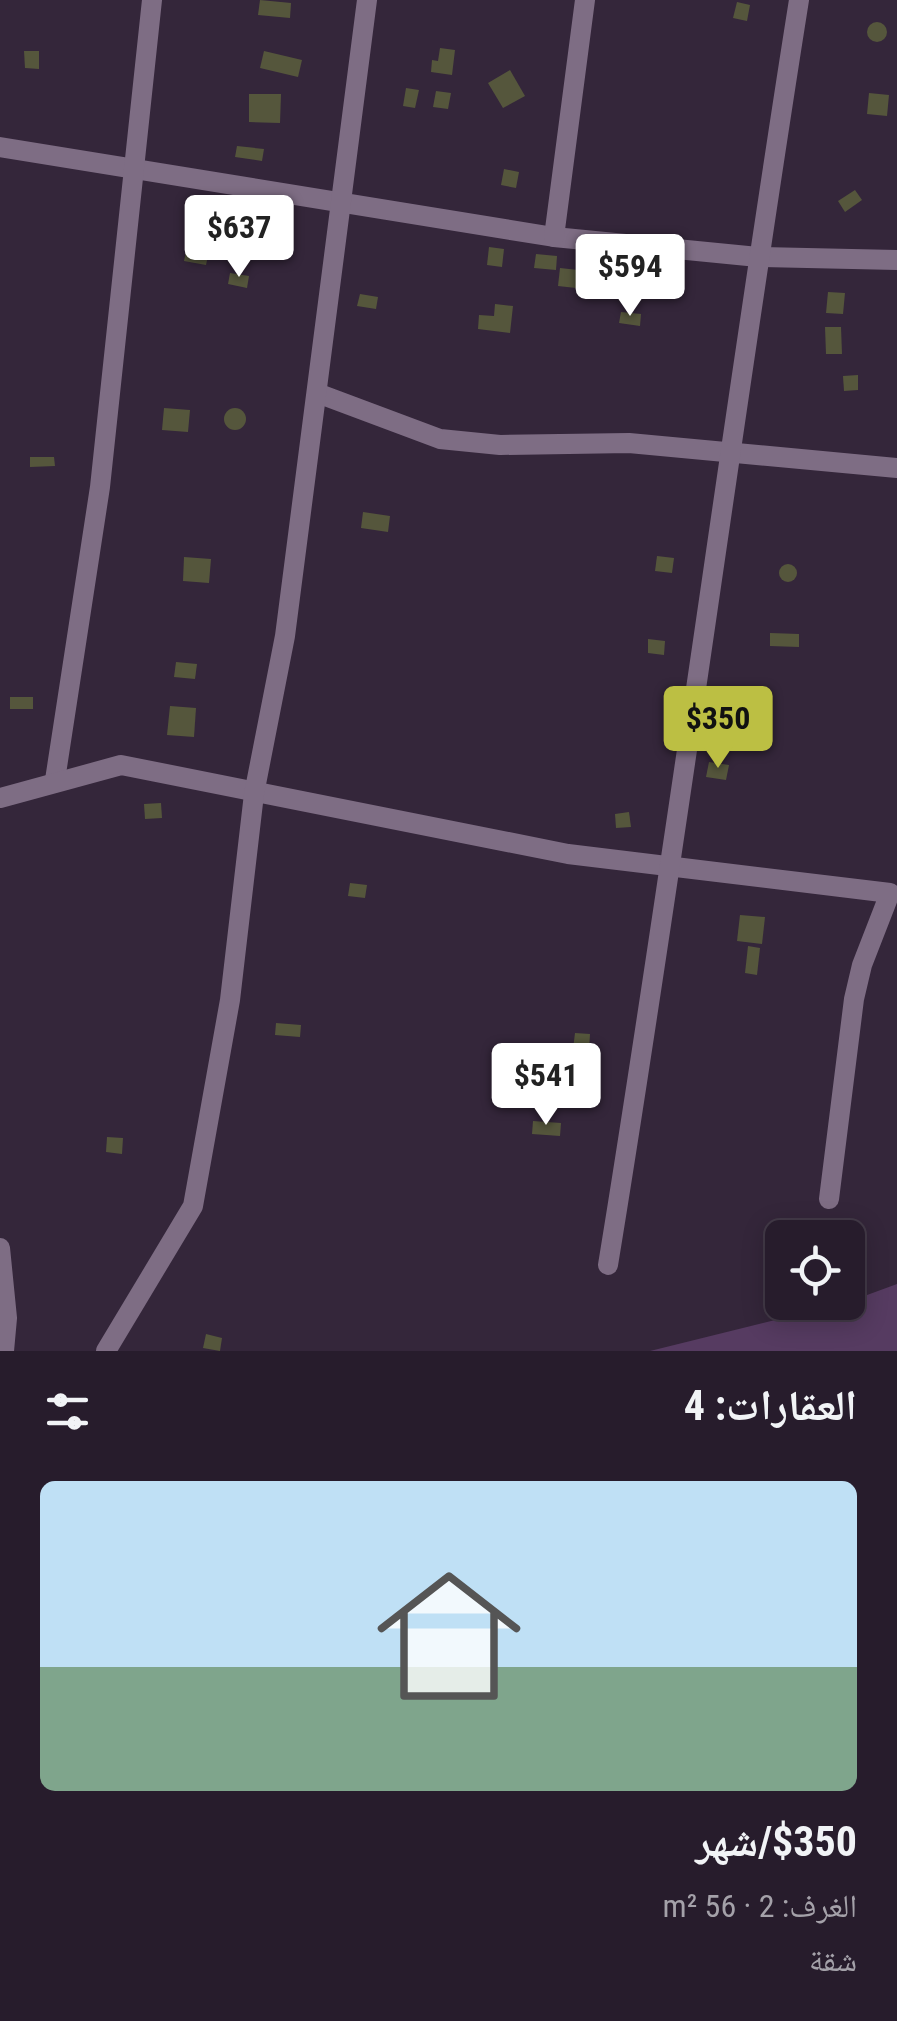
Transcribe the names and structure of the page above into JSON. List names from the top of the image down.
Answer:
{
  "page": {
    "price": [
      "$637",
      "$594",
      "$350",
      "$541"
    ],
    "heading": "العقارات: 4",
    "list": [
      {
        "name": "$350/شهر",
        "note": "الغرف: 2 · 56 m² · شقة"
      }
    ]
  }
}
